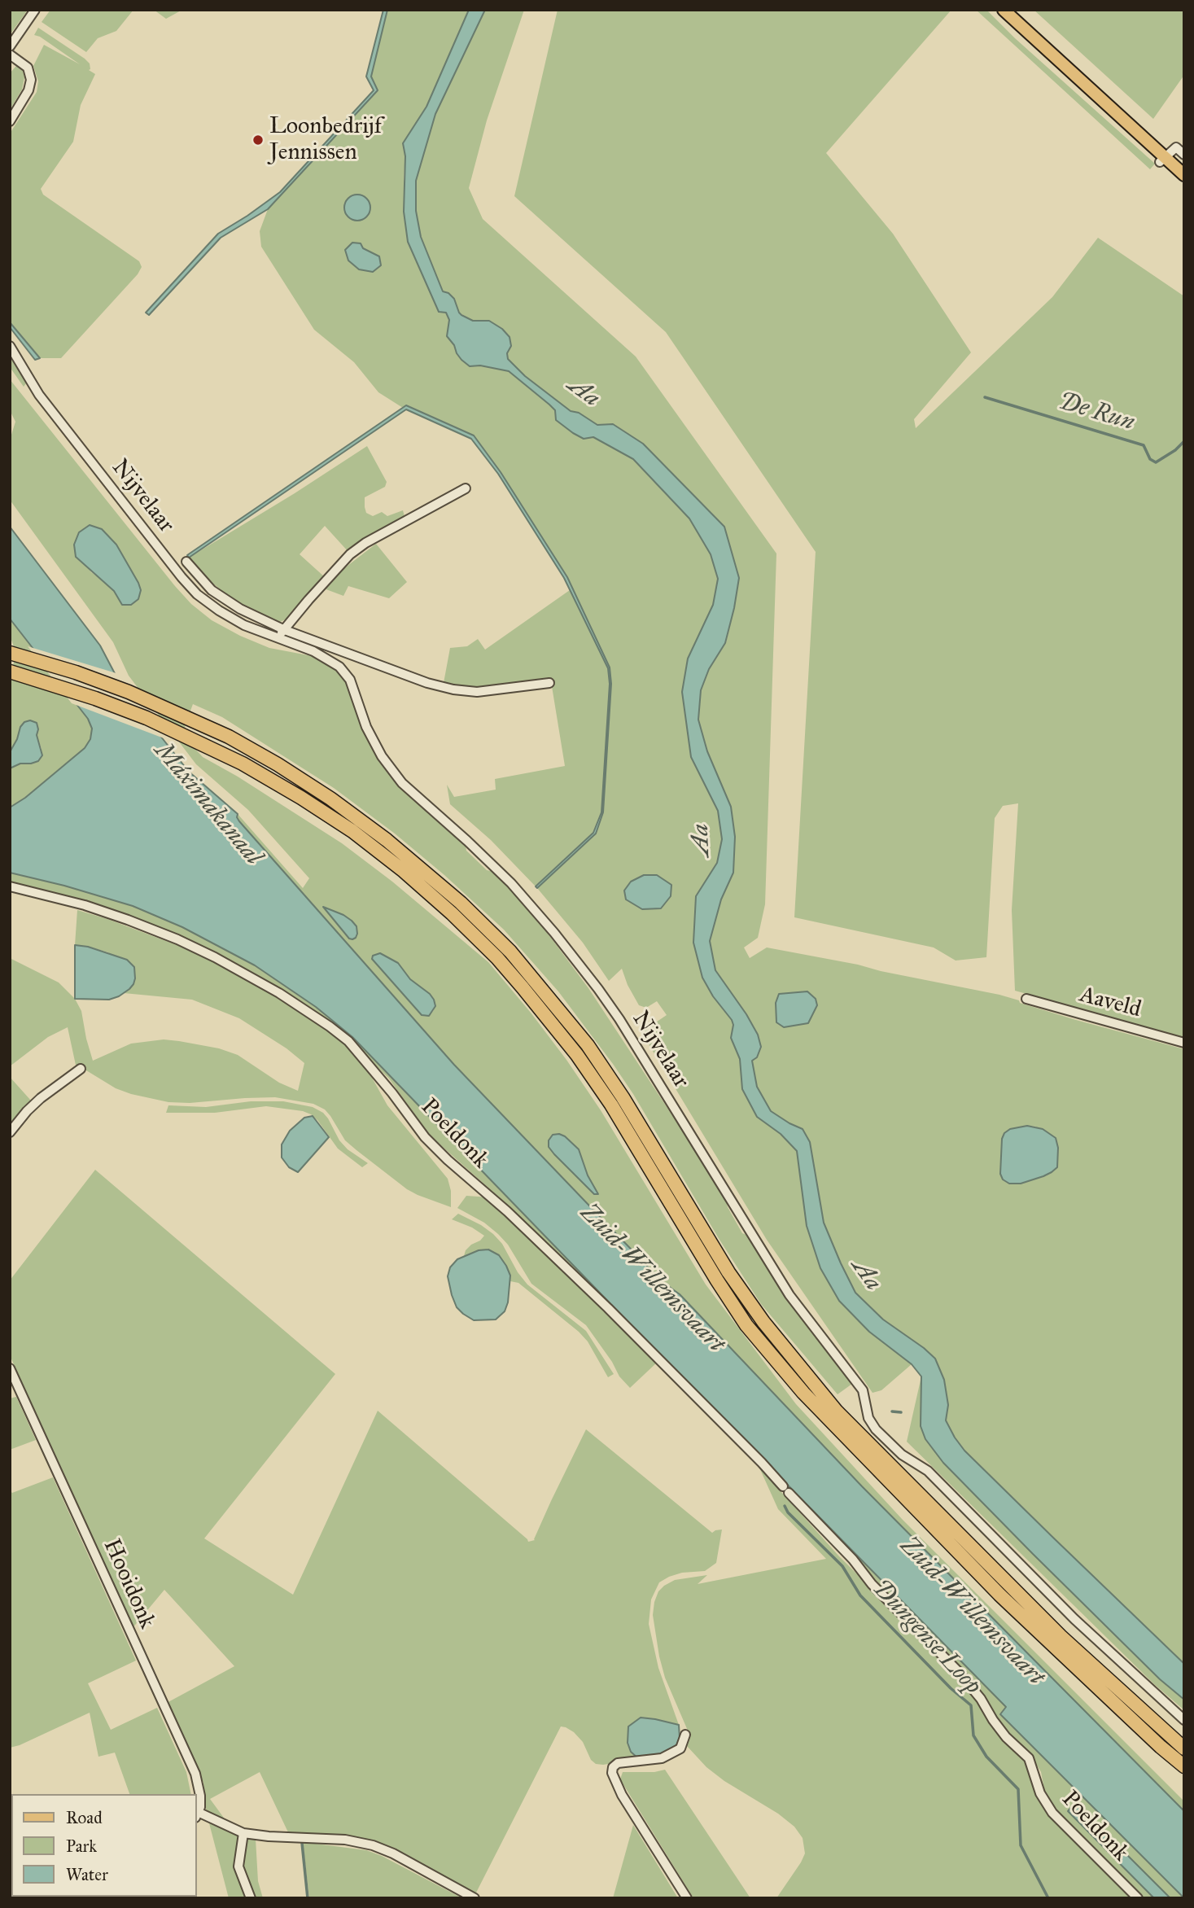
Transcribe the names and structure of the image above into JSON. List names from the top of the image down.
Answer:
{
  "streets": {
    "street": [
      "Nijvelaar",
      "Aaveld",
      "Poeldonk",
      "Hooidonk"
    ]
  },
  "water": [
    "Aa",
    "De Run",
    "Máximakanaal",
    "Zuid-Willemsvaart",
    "Dungense Loop"
  ],
  "places": ["Loonbedrijf Jennissen"],
  "legend": ["Road", "Park", "Water"]
}
